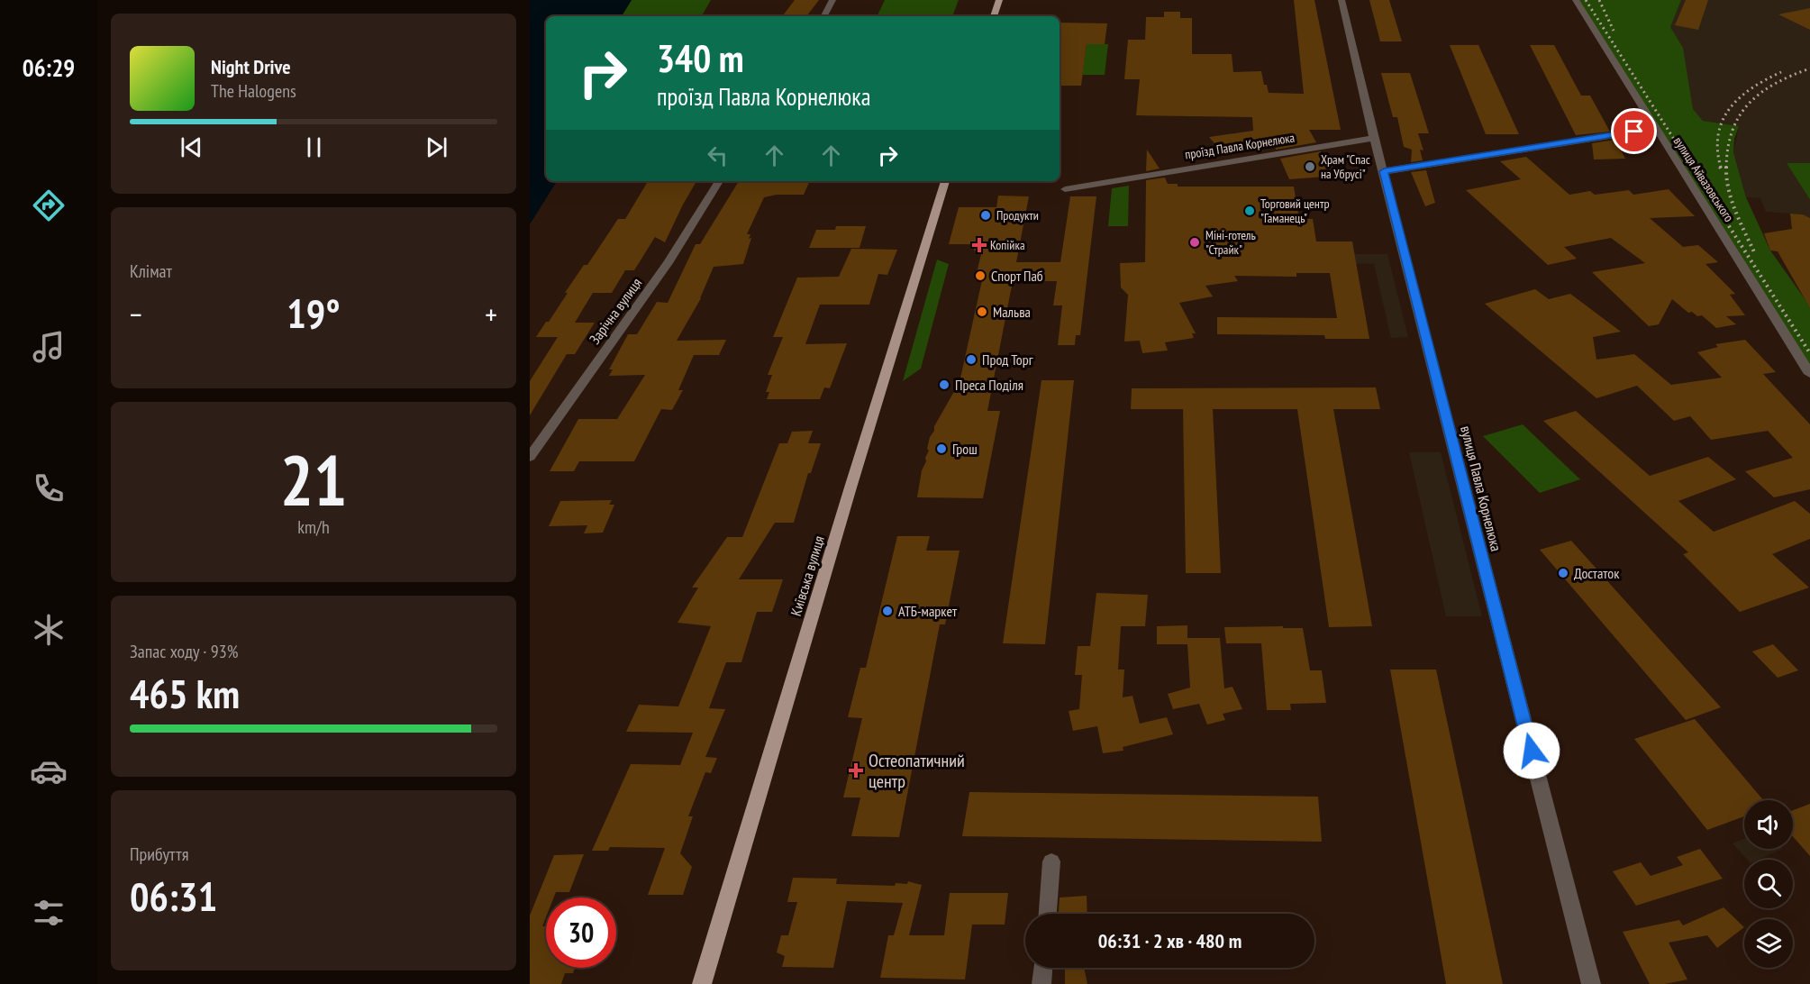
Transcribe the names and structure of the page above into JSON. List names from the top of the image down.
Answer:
{
  "streets": {
    "main road": ["Київська вулиця"],
    "street": [
      "проїзд Павла Корнелюка",
      "вулиця Айвазовського",
      "Зарічна вулиця",
      "вулиця Павла Корнелюка"
    ]
  },
  "crossings": [
    ["проїзд Павла Корнелюка", "вулиця Павла Корнелюка"]
  ],
  "places": {
    "other": [
      "Храм \"Спас на Убрусі\"",
      "Торговий центр \"Гаманець\"",
      "Продукти",
      "Міні-готель \"Страйк\"",
      "Спорт Паб",
      "Мальва",
      "Прод Торг",
      "Преса Поділя",
      "Грош",
      "Достаток",
      "АТБ-маркет"
    ],
    "health": ["Копійка", "Остеопатичний центр"]
  },
  "page": {
    "tabs": "06:29",
    "turn": ["340 m", "проїзд Павла Корнелюка"],
    "song": ["Night Drive", "The Halogens"],
    "tile": [
      "Клімат",
      ["21", "km/h"],
      ["Запас ходу · 93%", "465 km"],
      ["Прибуття", "06:31"]
    ],
    "heat": ["−", "19°", "+"],
    "limit": "30",
    "trip": "06:31 · 2 хв · 480 m"
  }
}
